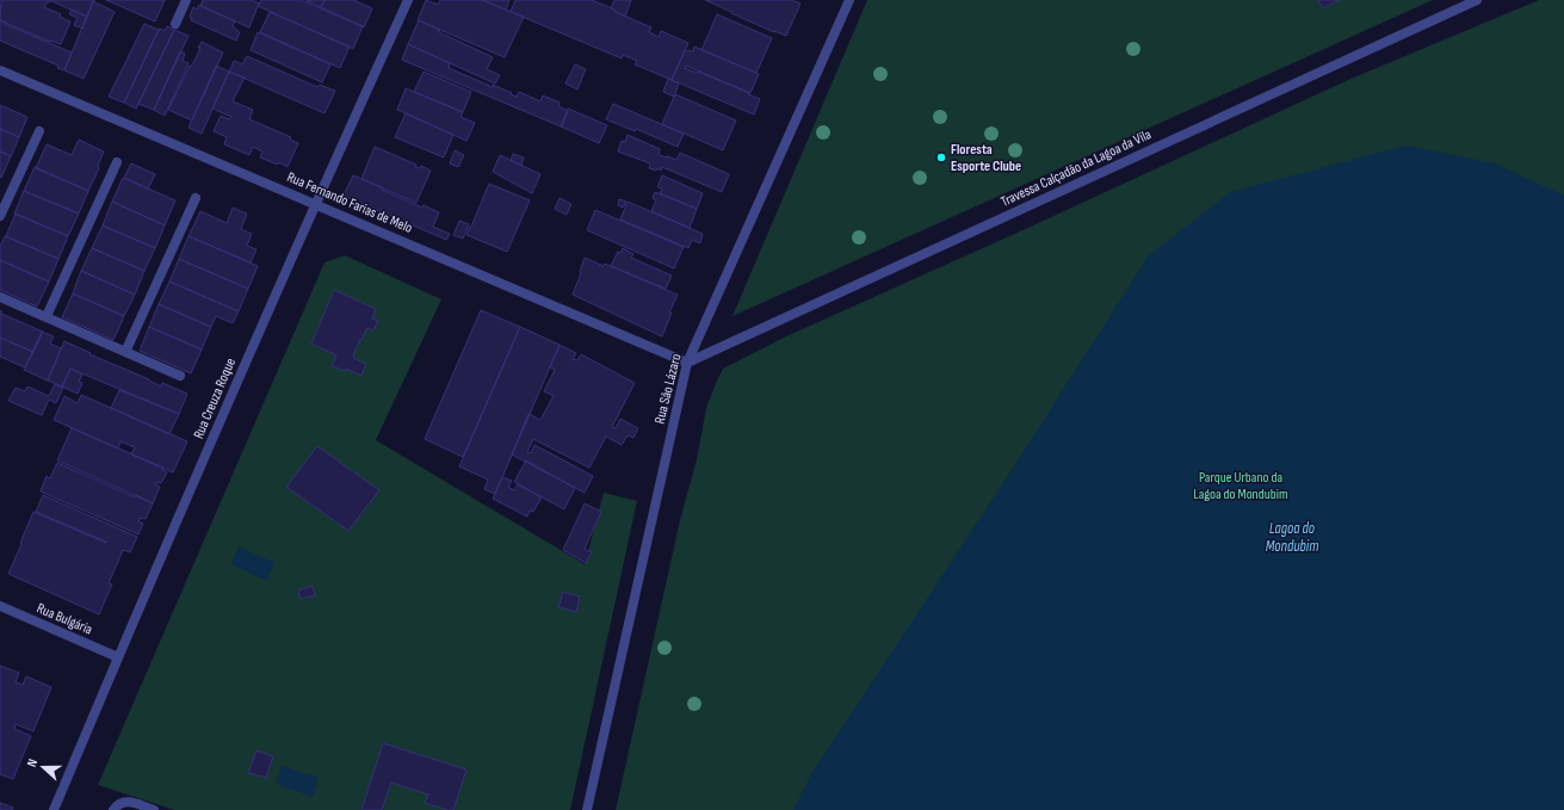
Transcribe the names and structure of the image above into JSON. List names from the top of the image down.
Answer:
{
  "streets": {
    "street": [
      "Travessa Calçadão da Lagoa da Vila",
      "Rua Fernando Farias de Melo",
      "Rua São Lázaro",
      "Rua Creuza Roque",
      "Rua Bulgária"
    ]
  },
  "crossings": [
    ["Travessa Calçadão da Lagoa da Vila", "Rua Fernando Farias de Melo"],
    ["Travessa Calçadão da Lagoa da Vila", "Rua São Lázaro"],
    ["Rua Fernando Farias de Melo", "Rua São Lázaro"],
    ["Rua Fernando Farias de Melo", "Rua Creuza Roque"],
    ["Rua Creuza Roque", "Rua Bulgária"]
  ],
  "water": ["Lagoa do Mondubim"],
  "parks": ["Parque Urbano da Lagoa do Mondubim"],
  "places": ["Floresta Esporte Clube"],
  "north": "left"
}
